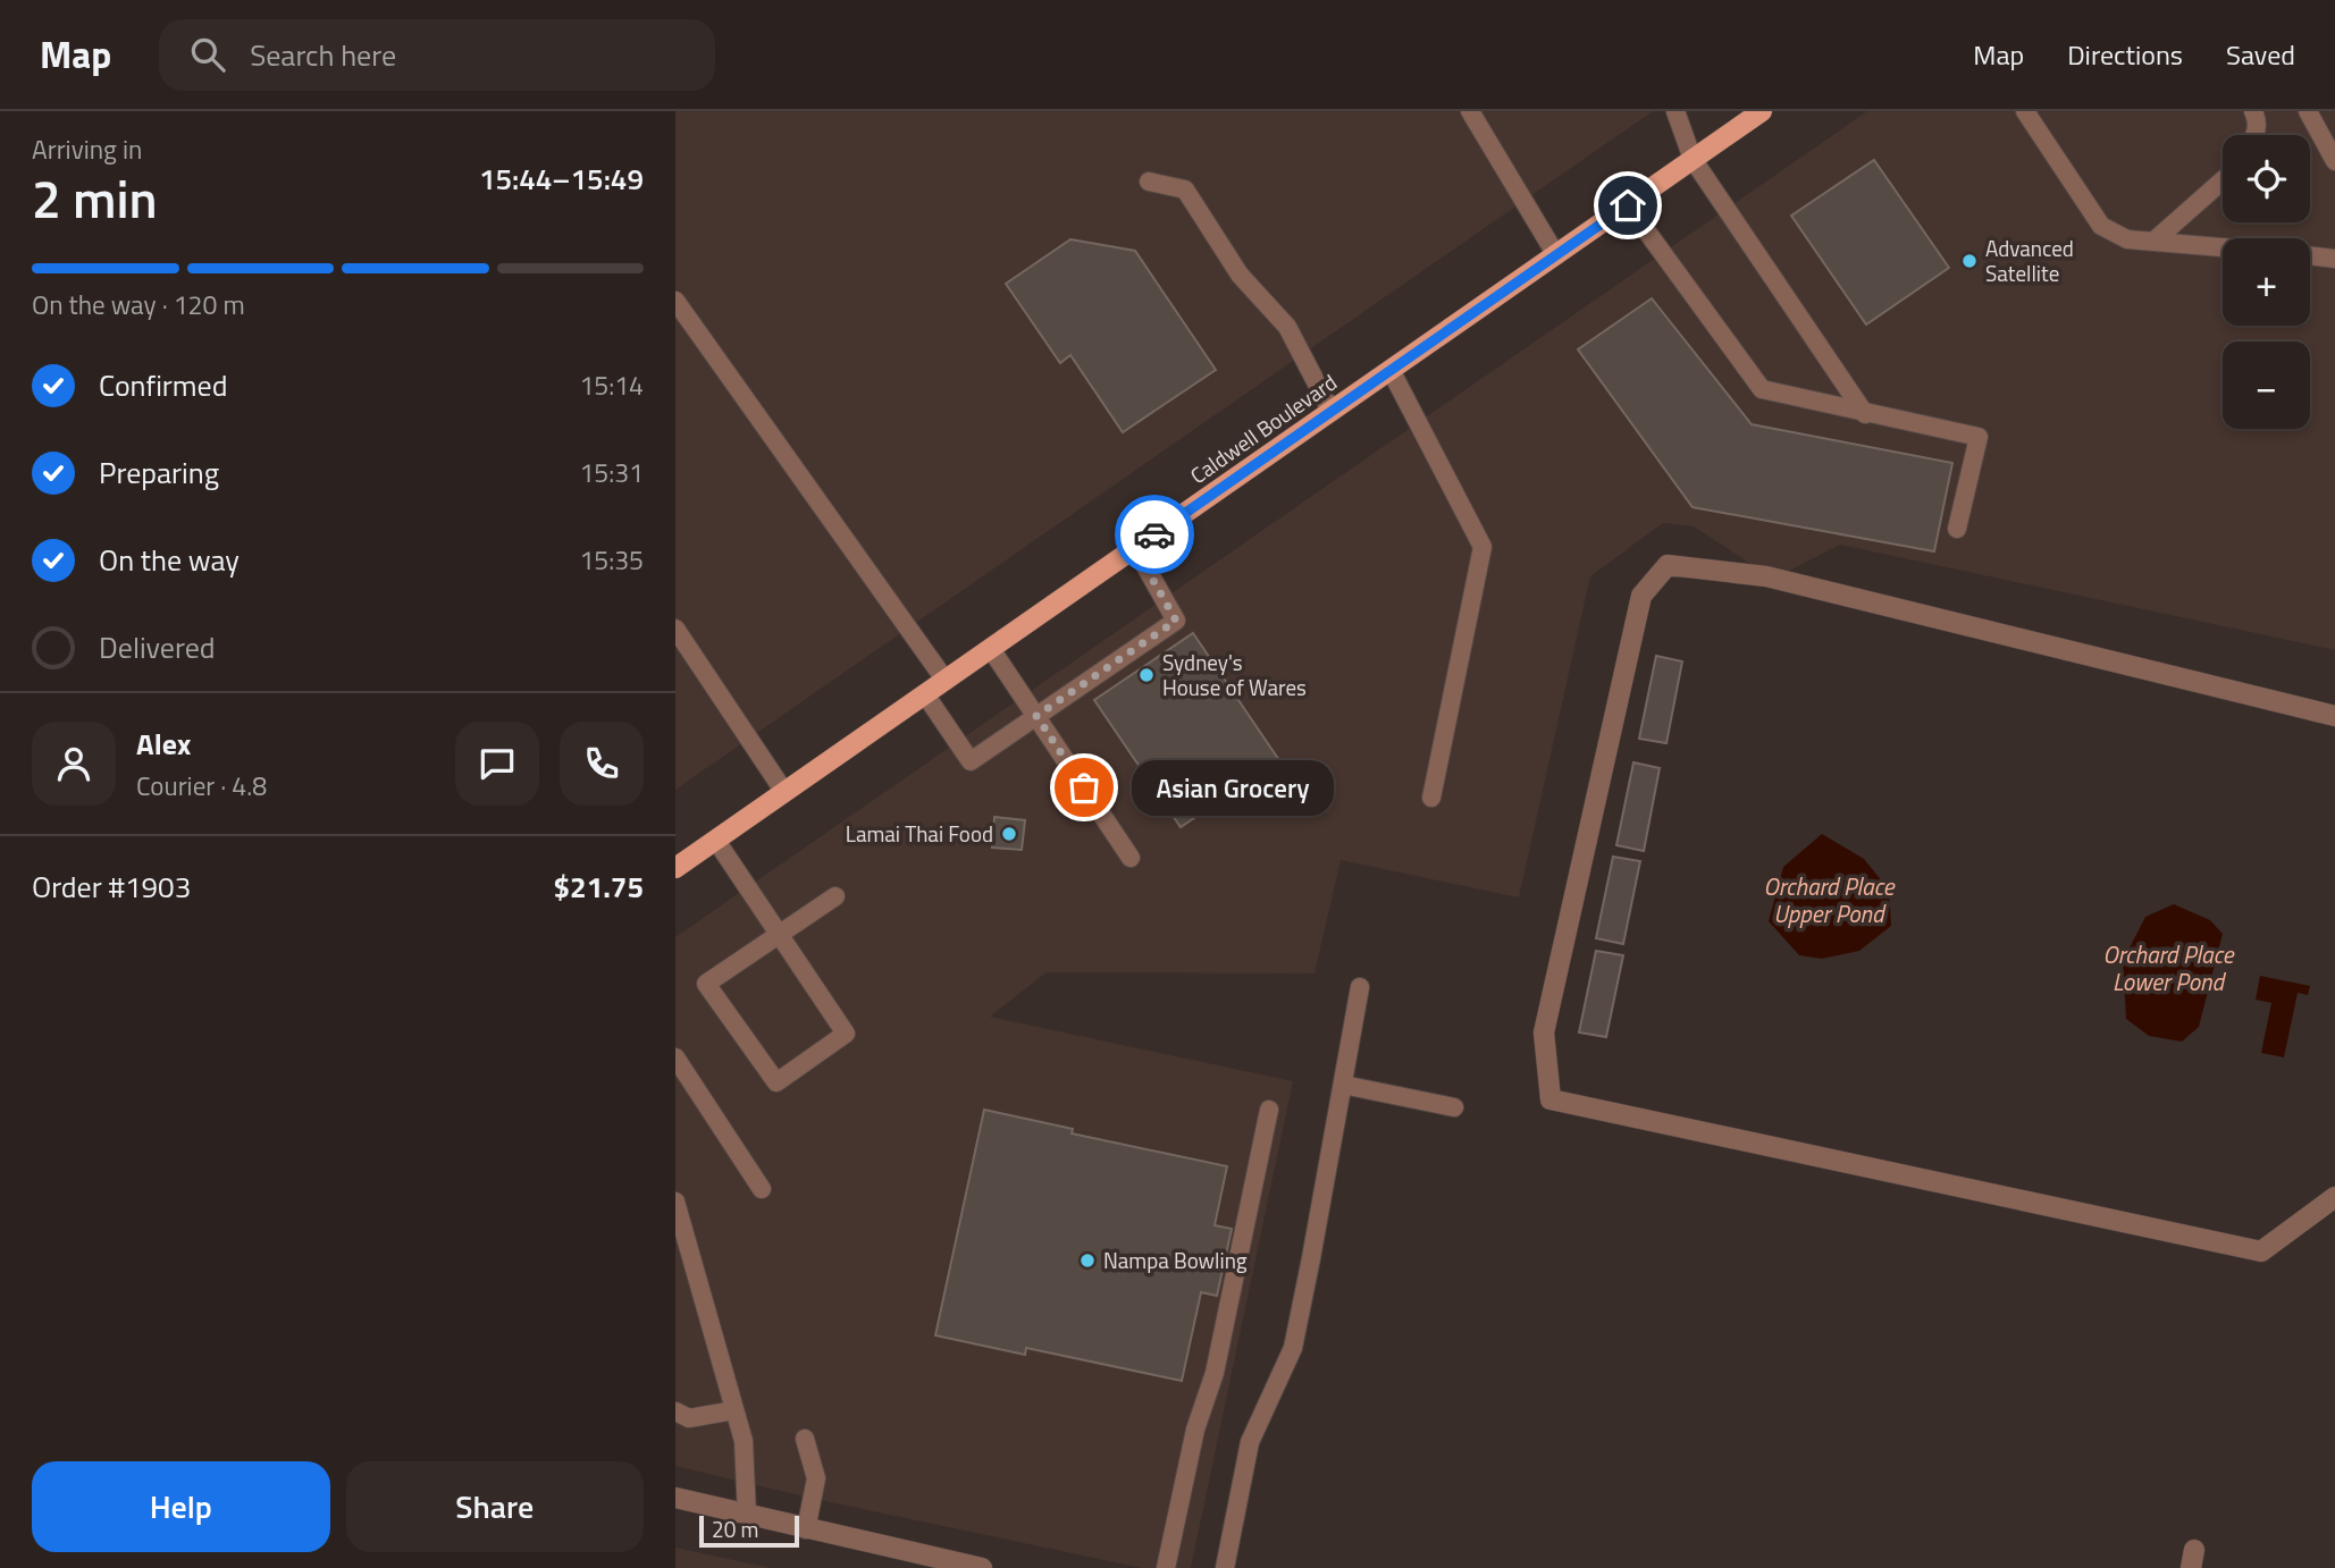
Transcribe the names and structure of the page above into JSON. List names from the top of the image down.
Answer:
{
  "streets": {
    "main road": ["Caldwell Boulevard"]
  },
  "water": ["Orchard Place Upper Pond", "Orchard Place Lower Pond"],
  "places": [
    "Advanced Satellite",
    "Sydney's House of Wares",
    "Asian Grocery",
    "Lamai Thai Food",
    "Nampa Bowling"
  ],
  "scale_bar": "20 m",
  "page": {
    "header": "Map",
    "search": "Search here",
    "nav": ["Map", "Directions", "Saved"],
    "heading": ["2 min", "Arriving in", "15:44–15:49"],
    "panel": [
      "Alex",
      "Courier · 4.8",
      "Order #1903",
      "$21.75"
    ],
    "map_buttons": ["+", "−"],
    "bar": "On the way · 120 m",
    "list": [
      ["Confirmed", "15:14"],
      ["Preparing", "15:31"],
      ["On the way", "15:35"],
      "Delivered"
    ],
    "bubble": "Asian Grocery",
    "buttons": ["Help", "Share"],
    "scale": "20 m"
  }
}
